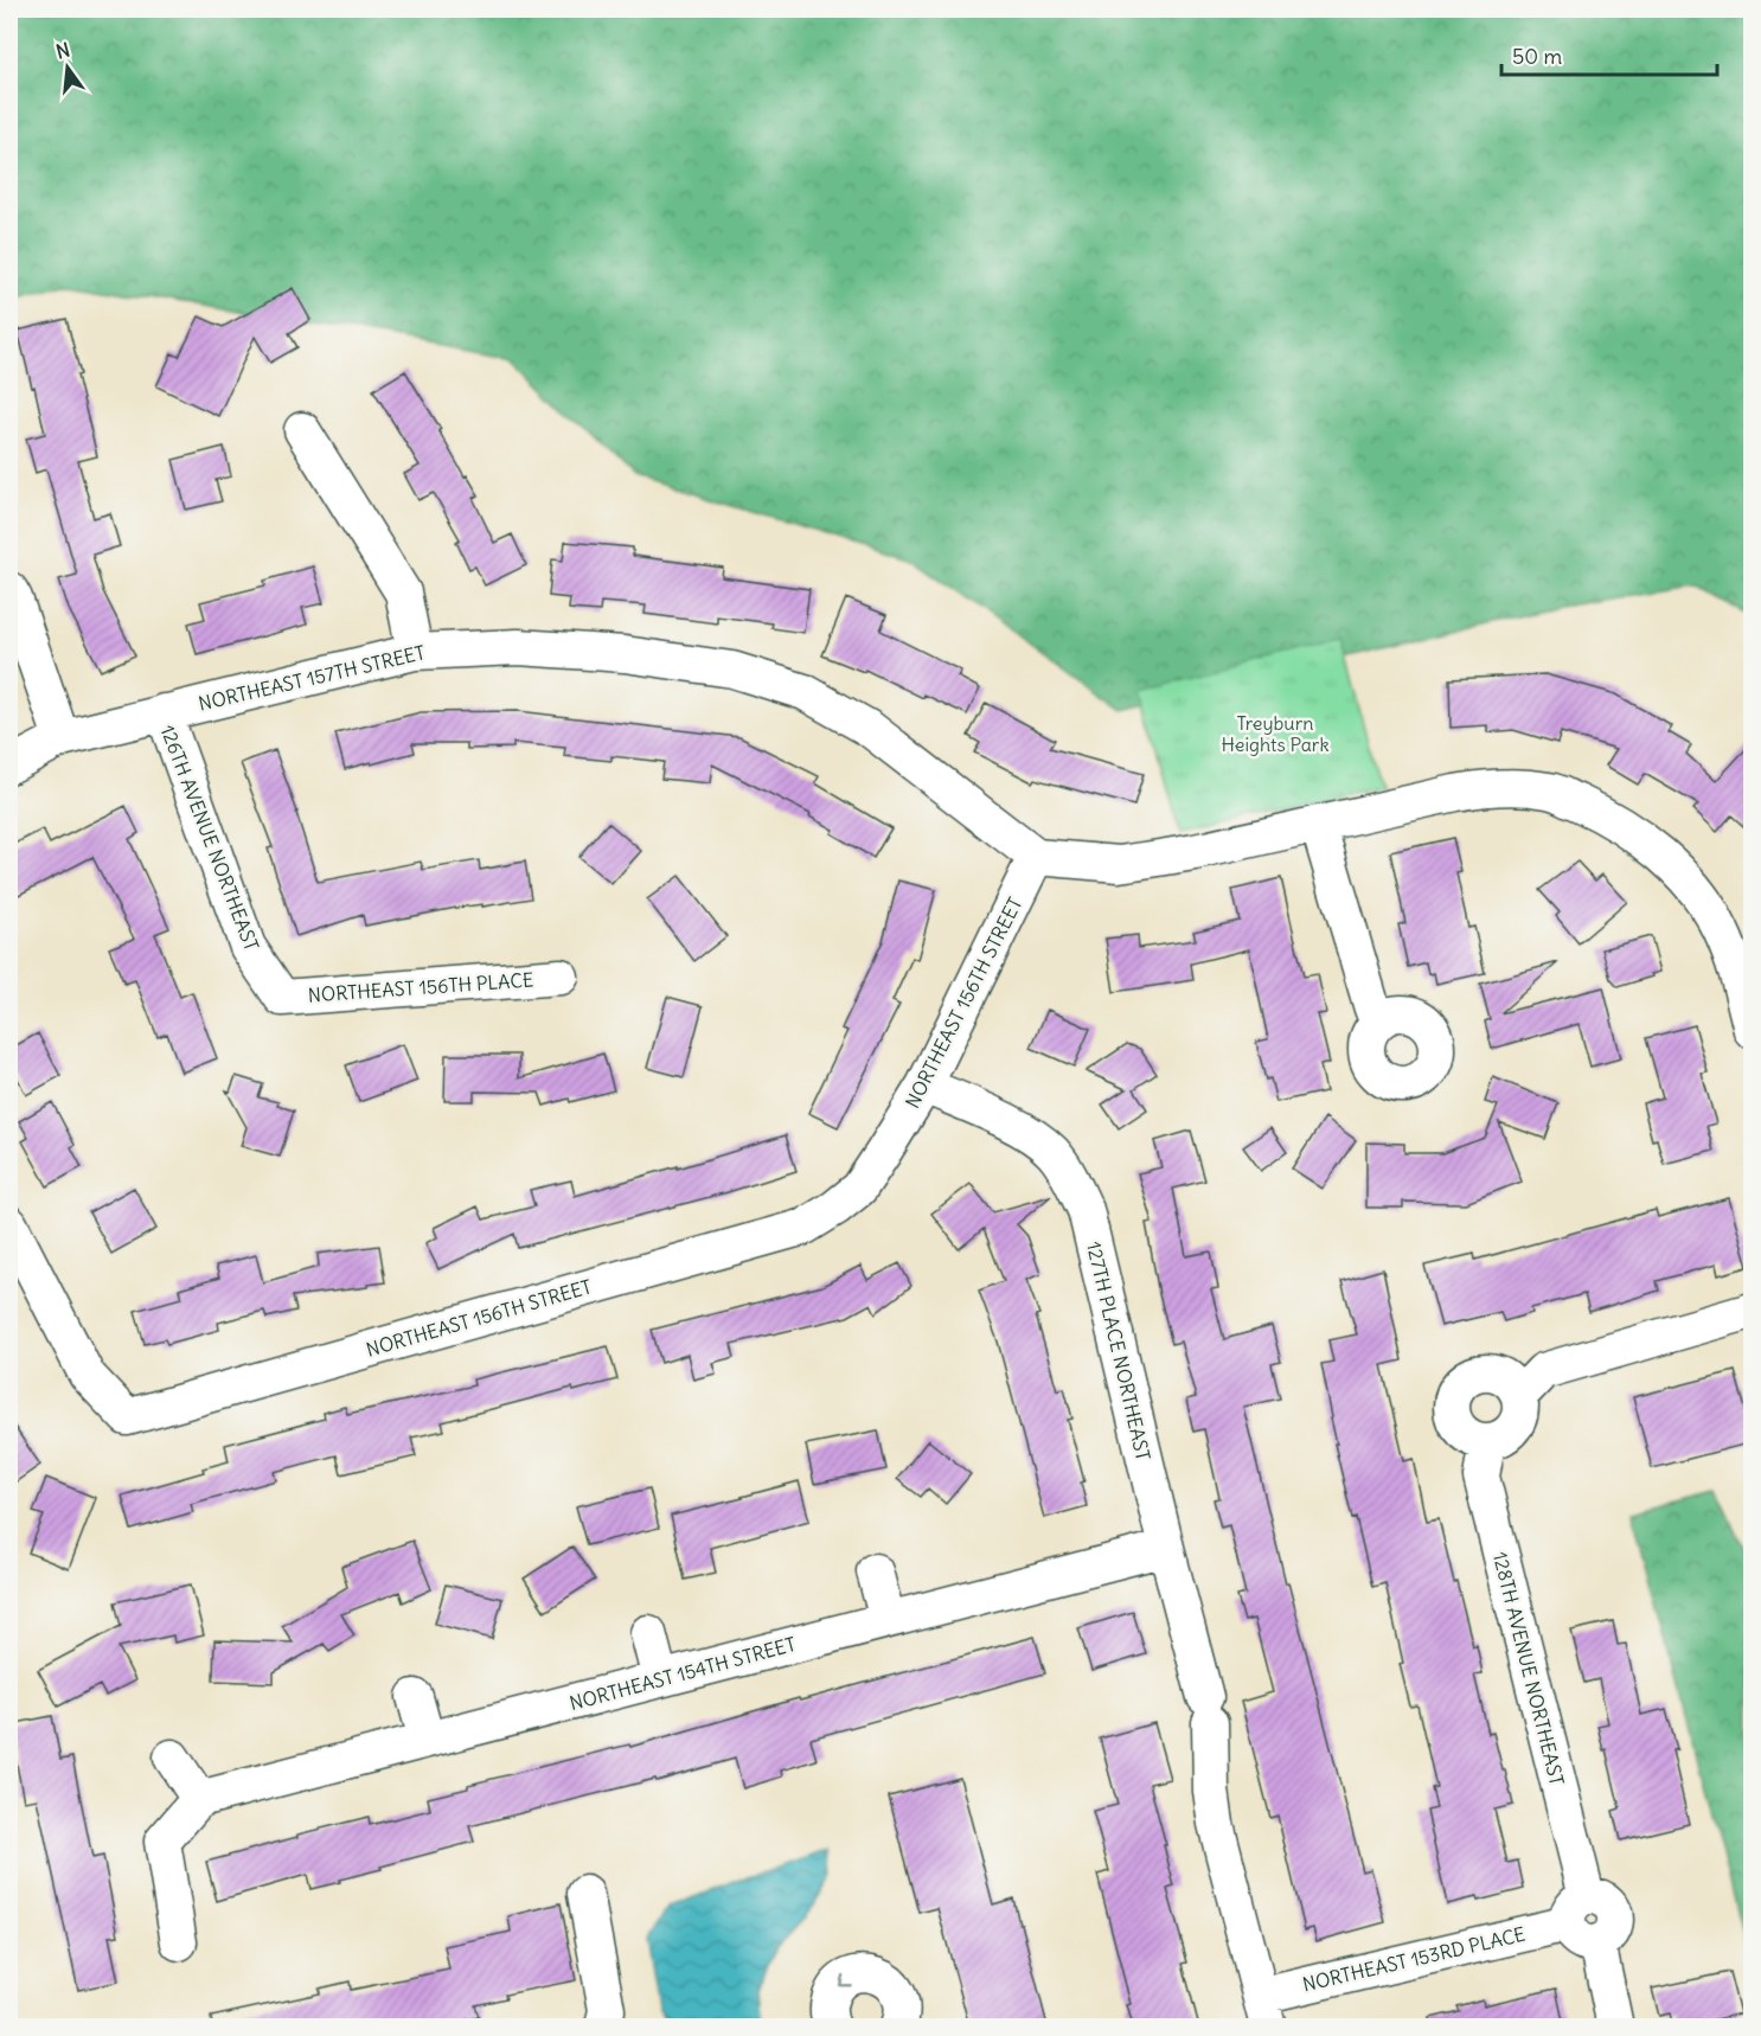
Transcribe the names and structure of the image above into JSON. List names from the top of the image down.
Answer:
{
  "streets": {
    "street": [
      "NORTHEAST 157TH STREET",
      "126TH AVENUE NORTHEAST",
      "NORTHEAST 156TH PLACE",
      "NORTHEAST 156TH STREET",
      "127TH PLACE NORTHEAST",
      "128TH AVENUE NORTHEAST",
      "NORTHEAST 154TH STREET",
      "NORTHEAST 153RD PLACE"
    ]
  },
  "crossings": [
    ["NORTHEAST 157TH STREET", "126TH AVENUE NORTHEAST"],
    ["NORTHEAST 157TH STREET", "NORTHEAST 156TH STREET"],
    ["126TH AVENUE NORTHEAST", "NORTHEAST 156TH PLACE"],
    ["NORTHEAST 156TH STREET", "127TH PLACE NORTHEAST"],
    ["127TH PLACE NORTHEAST", "NORTHEAST 154TH STREET"],
    ["127TH PLACE NORTHEAST", "NORTHEAST 153RD PLACE"],
    ["128TH AVENUE NORTHEAST", "NORTHEAST 153RD PLACE"]
  ],
  "parks": ["Treyburn Heights Park"],
  "scale_bar": "50 m",
  "north": "top"
}
